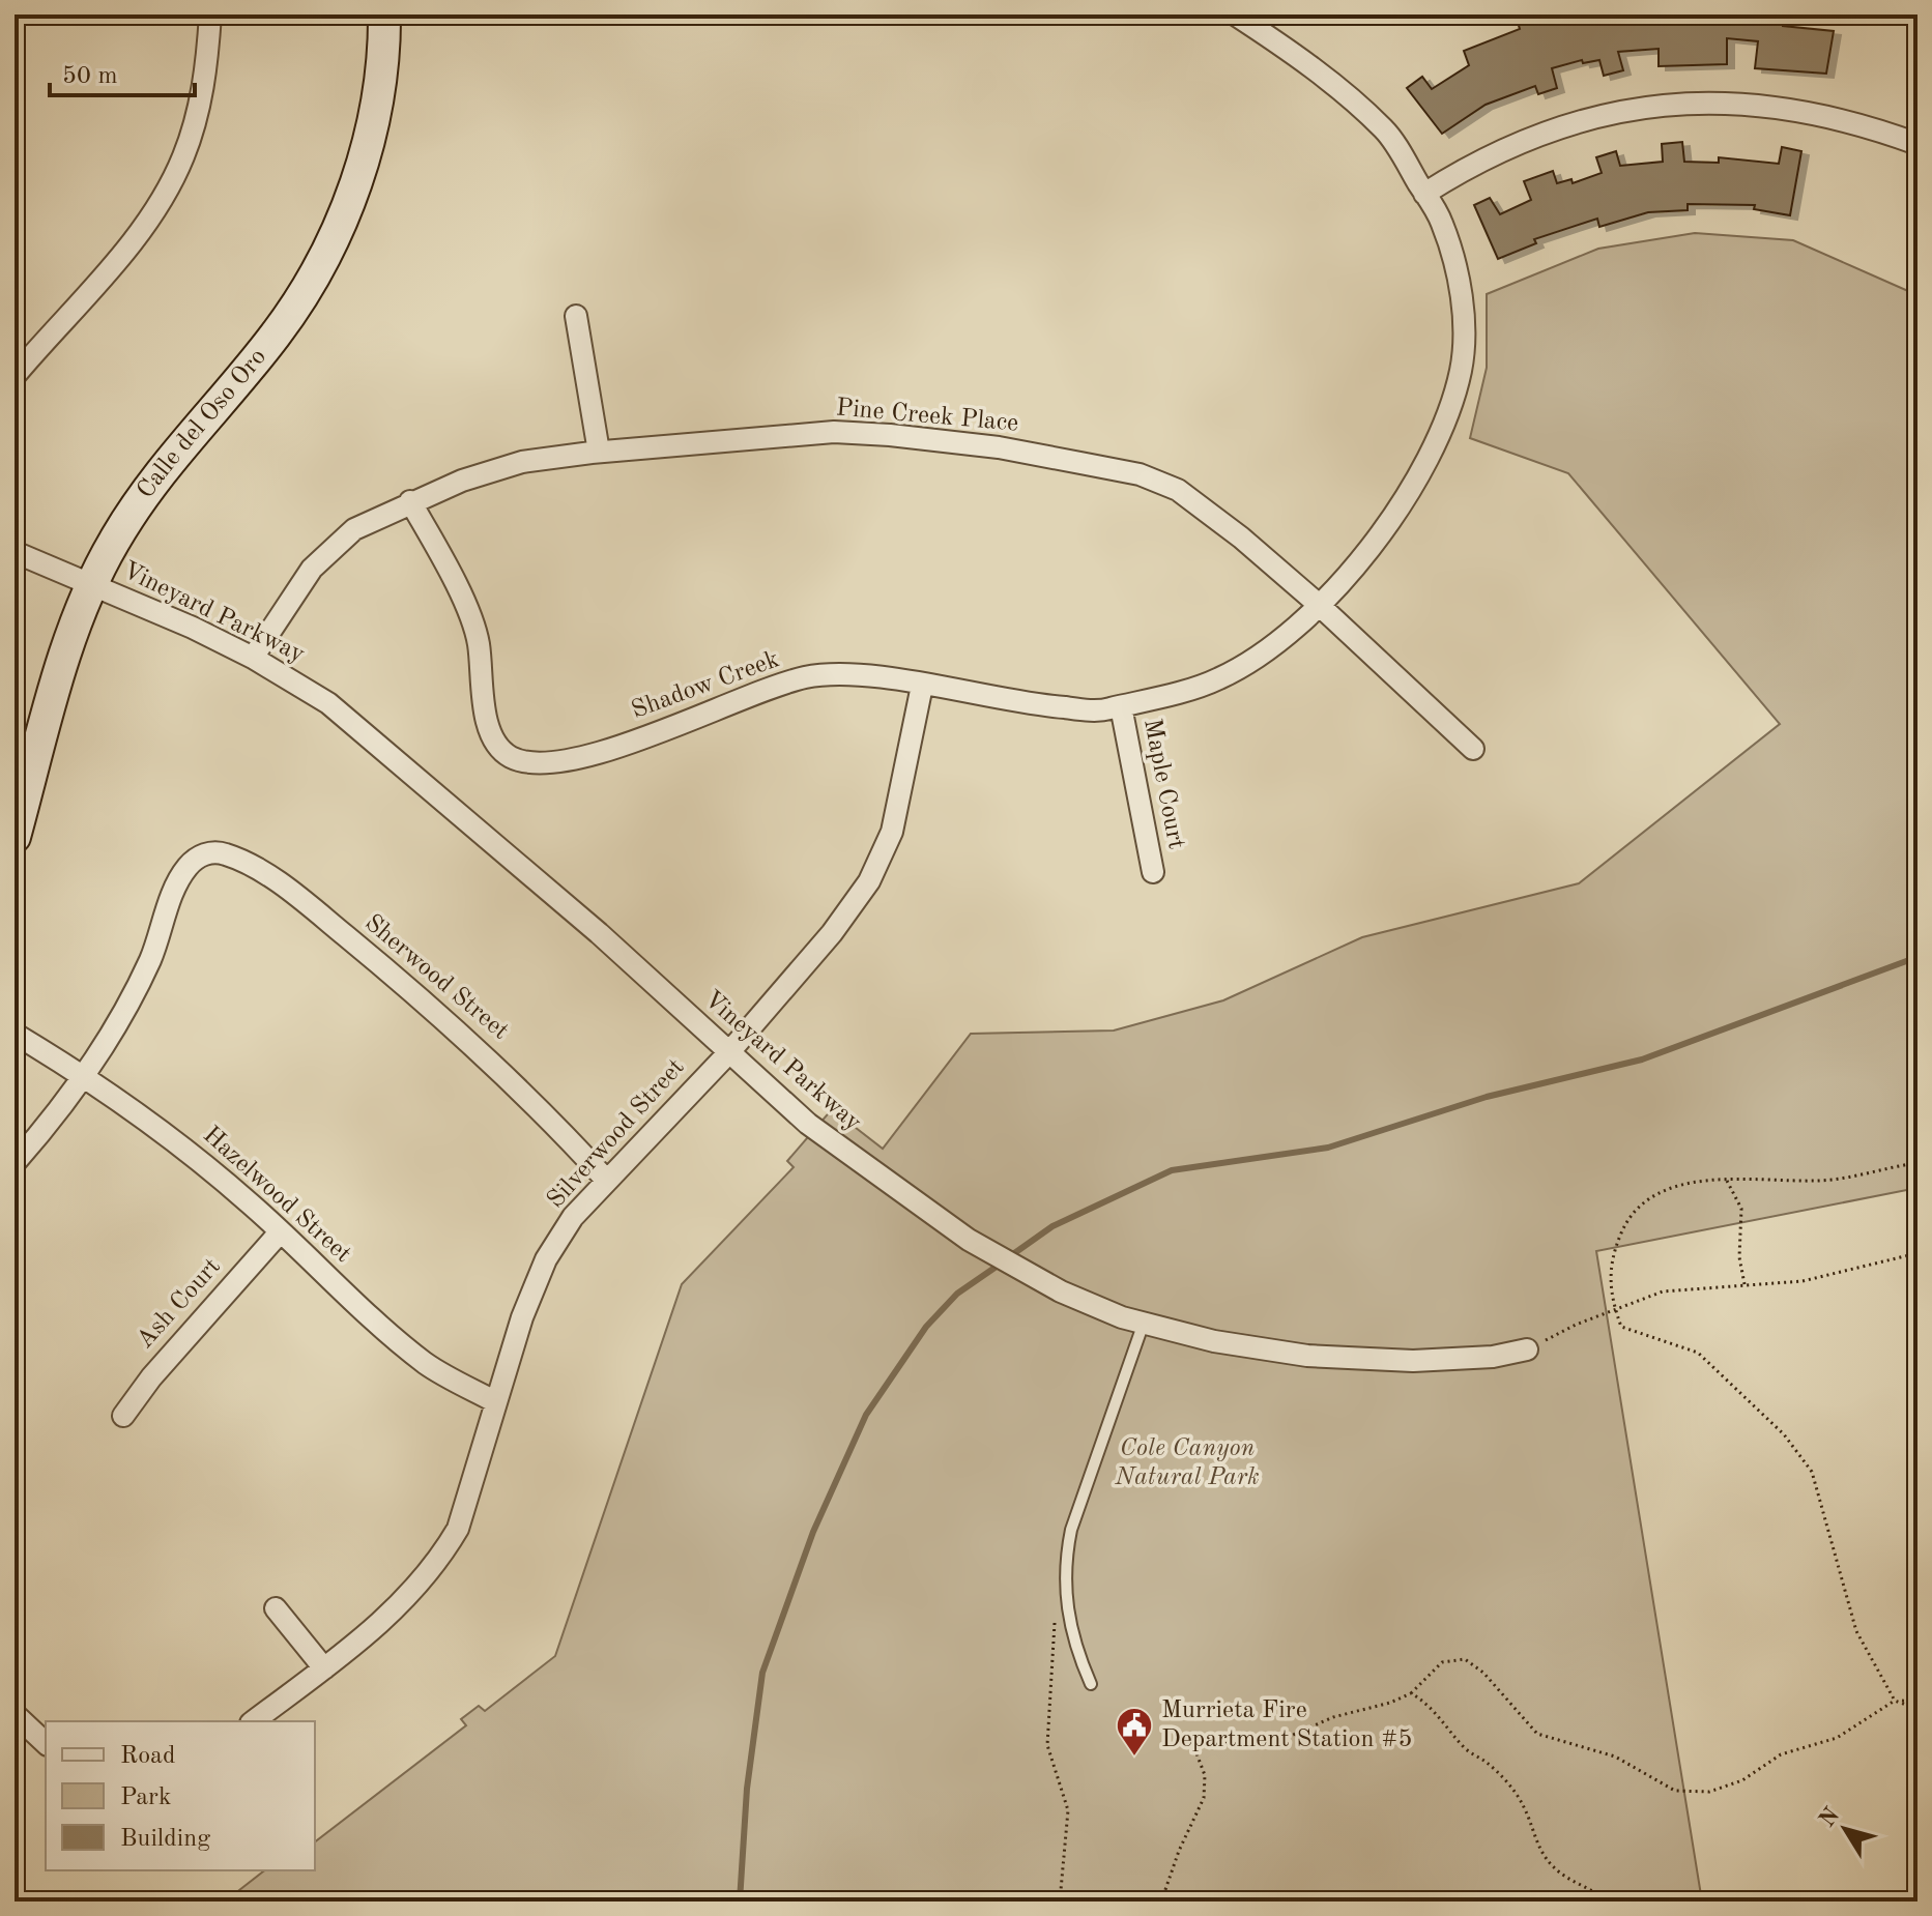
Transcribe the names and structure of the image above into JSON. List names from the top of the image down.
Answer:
{
  "streets": {
    "main road": ["Calle del Oso Oro"],
    "street": [
      "Pine Creek Place",
      "Vineyard Parkway",
      "Shadow Creek",
      "Maple Court",
      "Sherwood Street",
      "Silverwood Street",
      "Hazelwood Street",
      "Ash Court"
    ]
  },
  "crossings": [
    ["Pine Creek Place", "Vineyard Parkway"],
    ["Pine Creek Place", "Shadow Creek"],
    ["Calle del Oso Oro", "Vineyard Parkway"],
    ["Vineyard Parkway", "Silverwood Street"],
    ["Shadow Creek", "Maple Court"],
    ["Shadow Creek", "Silverwood Street"],
    ["Sherwood Street", "Silverwood Street"],
    ["Sherwood Street", "Hazelwood Street"],
    ["Silverwood Street", "Hazelwood Street"],
    ["Hazelwood Street", "Ash Court"]
  ],
  "parks": ["Cole Canyon Natural Park"],
  "places": {
    "public building": ["Murrieta Fire Department Station #5"]
  },
  "legend": ["Road", "Park", "Building"],
  "scale_bar": "50 m",
  "north": "top left"
}
